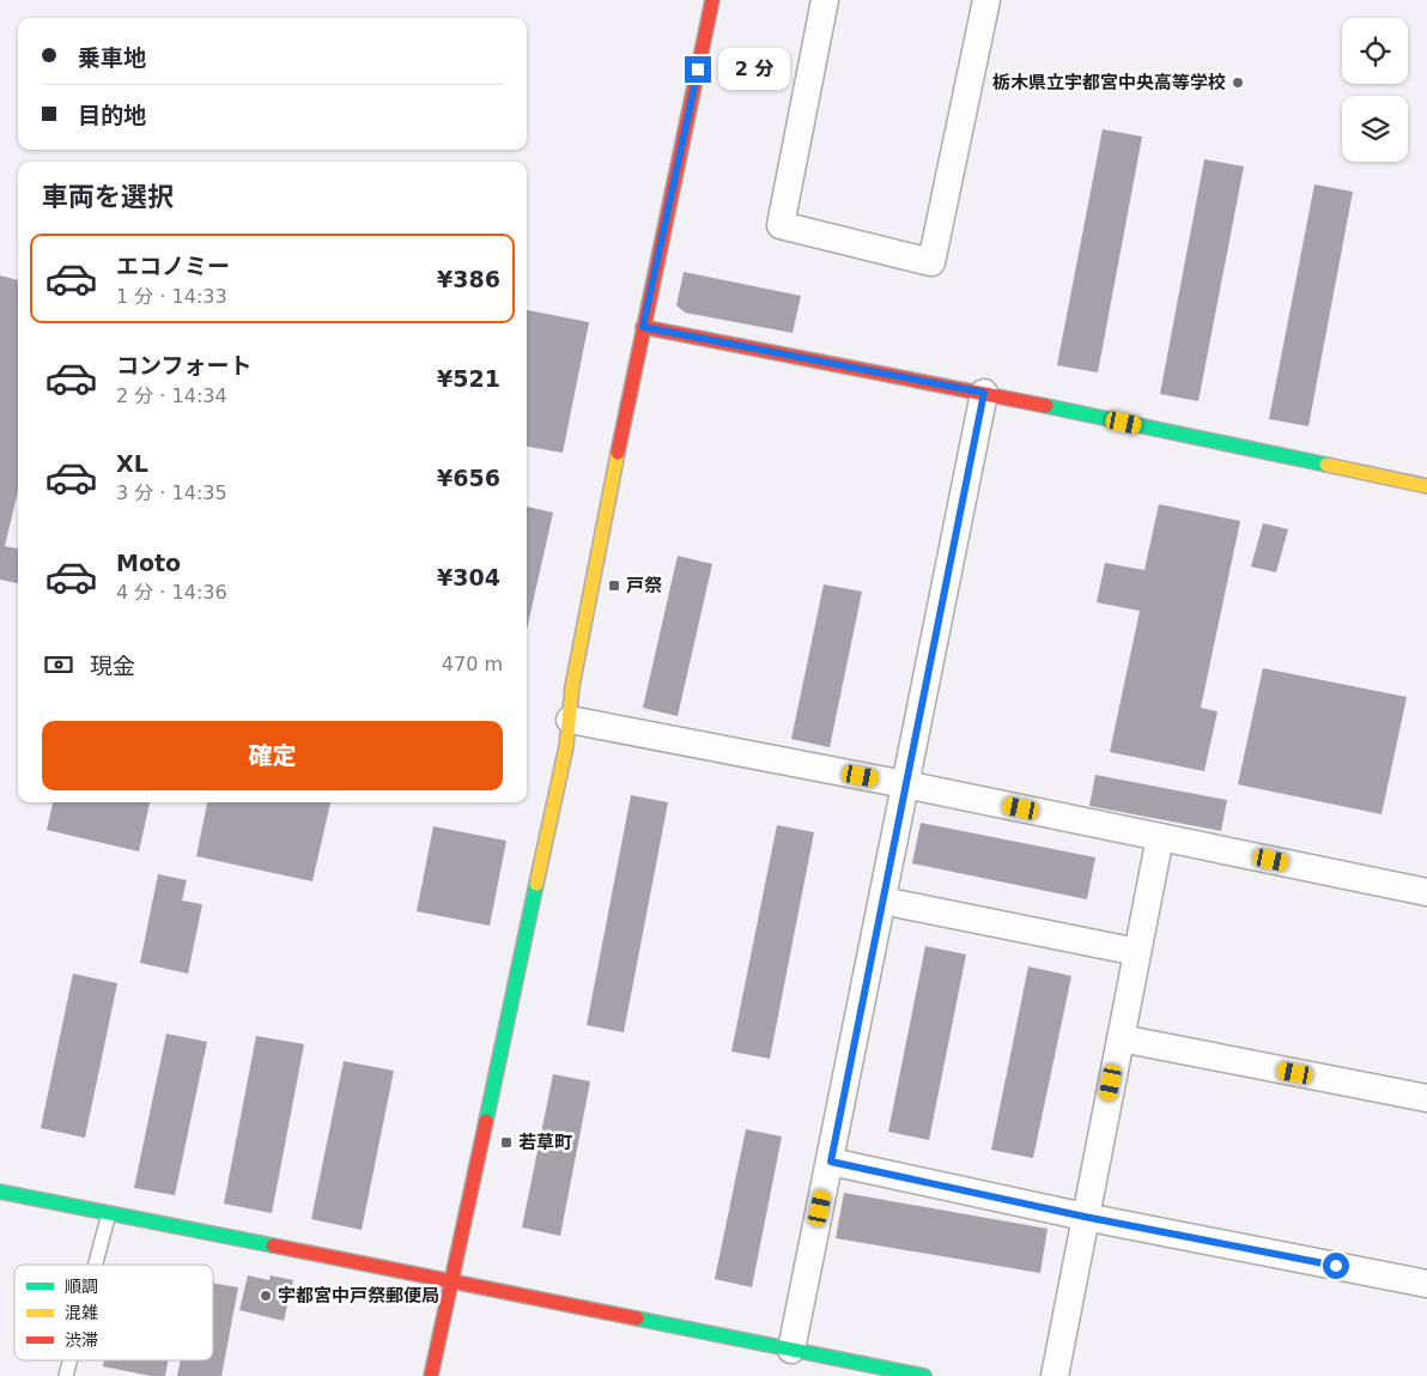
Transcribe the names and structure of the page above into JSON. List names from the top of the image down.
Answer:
{
  "places": {
    "other": ["栃木県立宇都宮中央高等学校", "宇都宮中戸祭郵便局"],
    "transit": ["戸祭", "若草町"]
  },
  "legend": ["順調", "混雑", "渋滞"],
  "page": {
    "banner": ["乗車地", "目的地"],
    "bubble": "2 分",
    "heading": "車両を選択",
    "list": [
      {
        "name": "エコノミー",
        "note": "1 分 · 14:33",
        "value": "¥386"
      },
      {
        "name": "コンフォート",
        "note": "2 分 · 14:34",
        "value": "¥521"
      },
      {
        "name": "XL",
        "note": "3 分 · 14:35",
        "value": "¥656"
      },
      {
        "name": "Moto",
        "note": "4 分 · 14:36",
        "value": "¥304"
      }
    ],
    "pay": ["現金", "470 m"],
    "buttons": "確定"
  }
}
